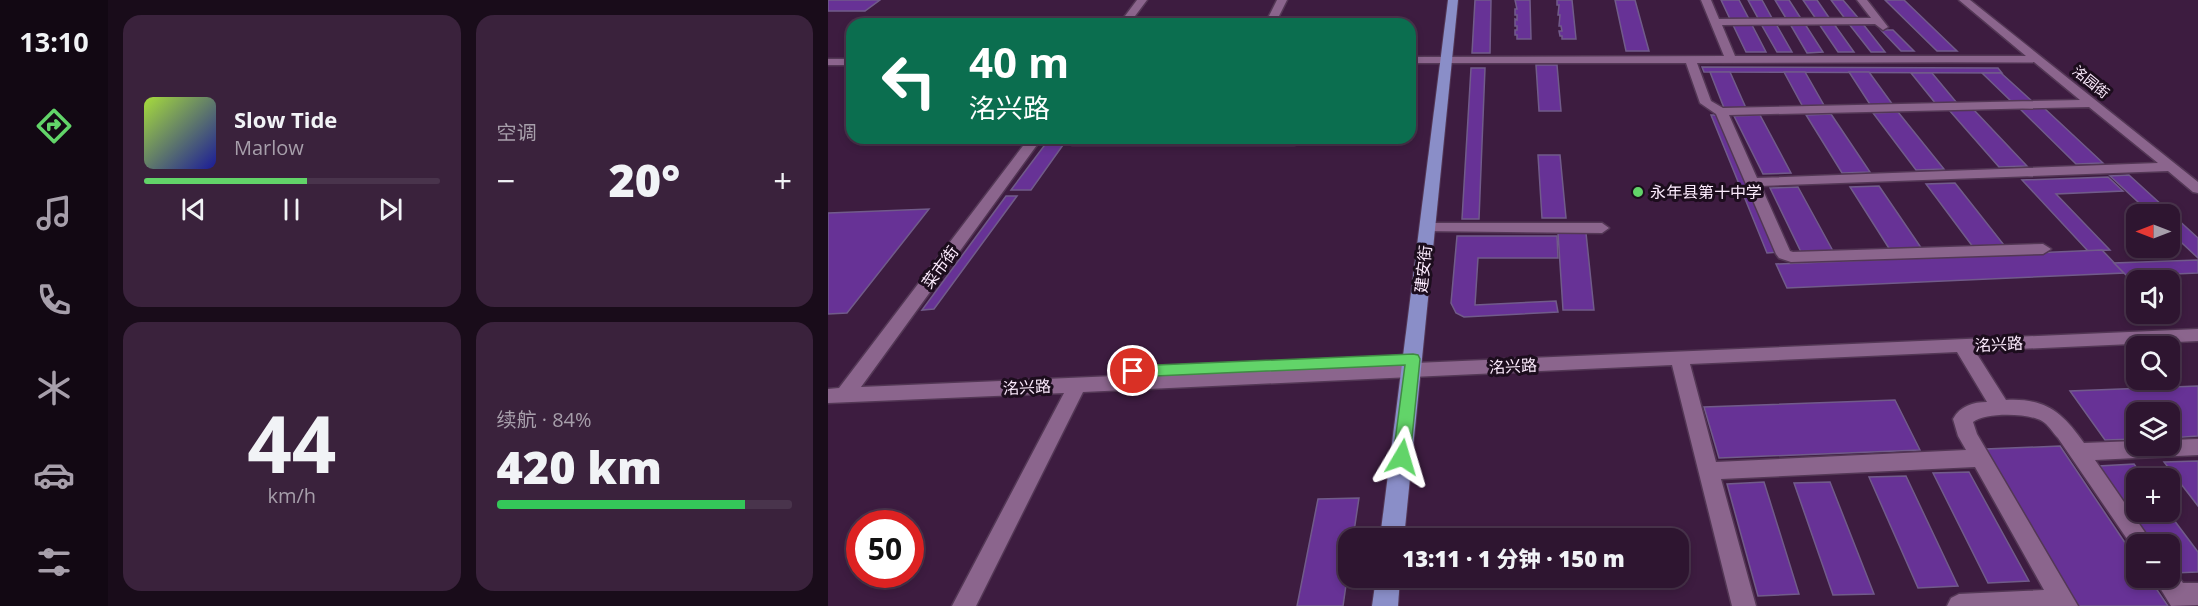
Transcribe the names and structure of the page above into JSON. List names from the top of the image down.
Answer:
{
  "streets": {
    "main road": ["建安街"],
    "street": ["洺园街", "菜市街", "洺兴路"]
  },
  "crossings": [
    ["菜市街", "洺兴路"],
    ["建安街", "洺兴路"]
  ],
  "places": ["永年县第十中学"],
  "north": "left",
  "page": {
    "tabs": "13:10",
    "tile": [
      "空调",
      ["44", "km/h"],
      ["续航 · 84%", "420 km"]
    ],
    "turn": ["40 m", "洺兴路"],
    "song": ["Slow Tide", "Marlow"],
    "heat": ["−", "20°", "+"],
    "map_buttons": ["+", "−"],
    "limit": "50",
    "trip": "13:11 · 1 分钟 · 150 m"
  }
}
